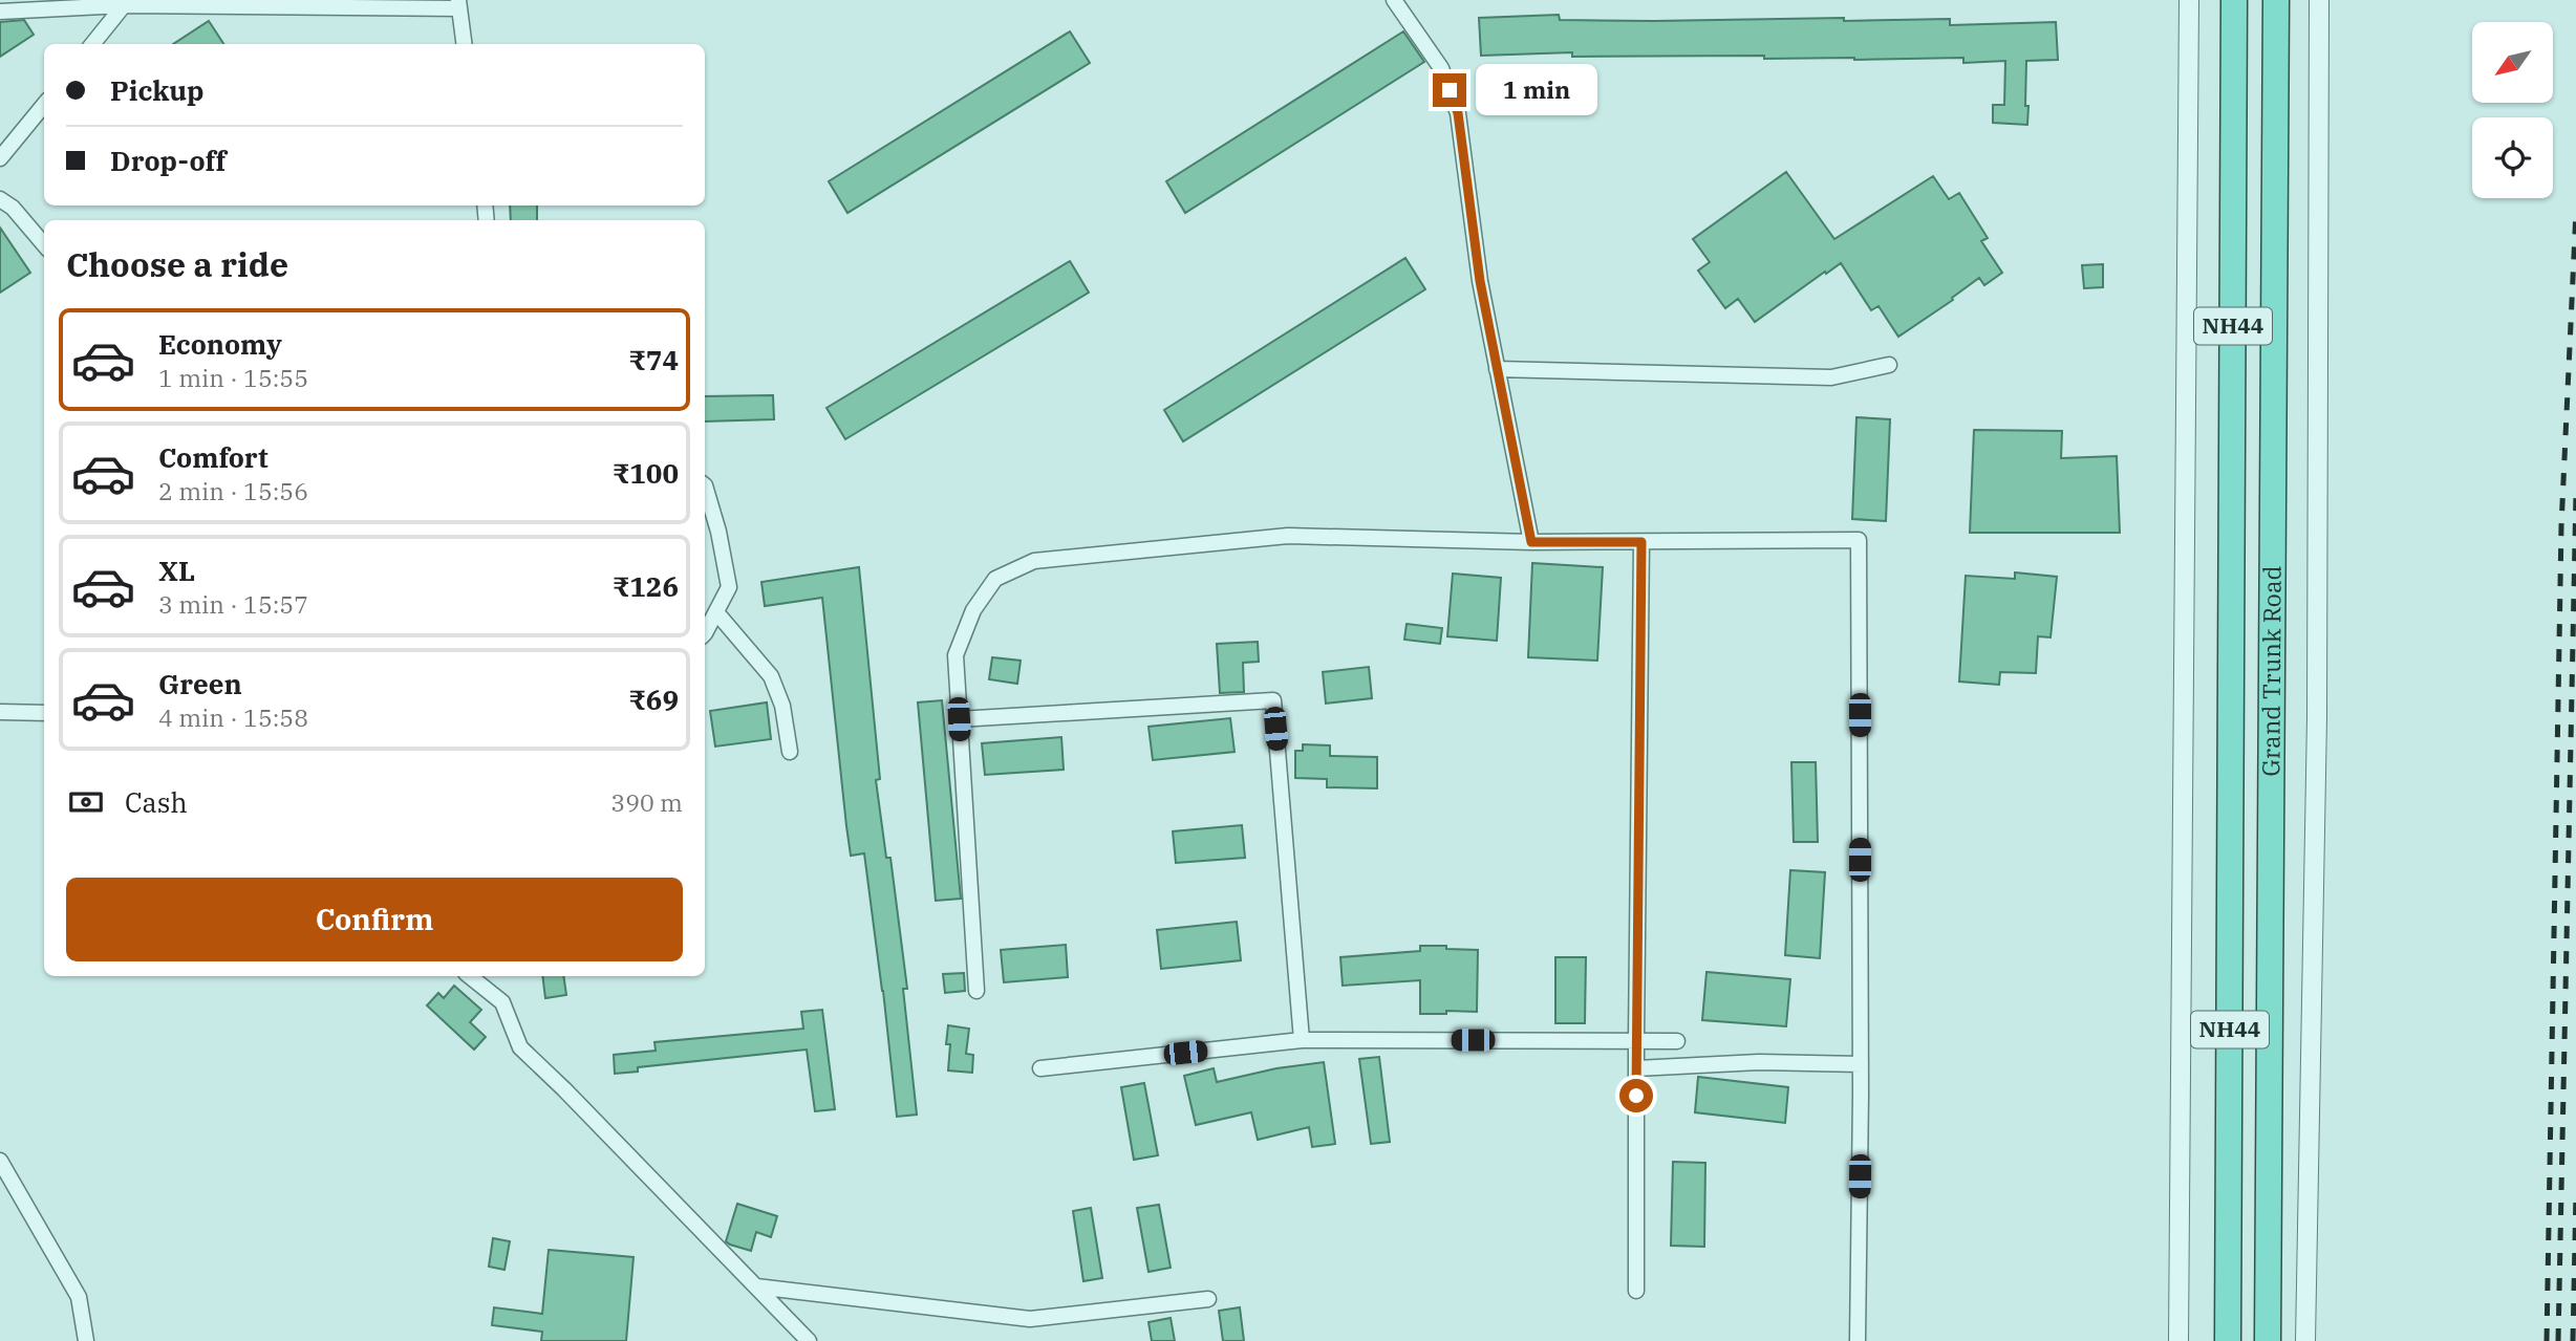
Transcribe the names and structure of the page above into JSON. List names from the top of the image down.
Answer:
{
  "streets": {
    "highway": ["NH44", "Grand Trunk Road"]
  },
  "north": "bottom left",
  "page": {
    "banner": ["Pickup", "Drop-off"],
    "bubble": "1 min",
    "heading": "Choose a ride",
    "list": [
      {
        "name": "Economy",
        "note": "1 min · 15:55",
        "value": "₹74"
      },
      {
        "name": "Comfort",
        "note": "2 min · 15:56",
        "value": "₹100"
      },
      {
        "name": "XL",
        "note": "3 min · 15:57",
        "value": "₹126"
      },
      {
        "name": "Green",
        "note": "4 min · 15:58",
        "value": "₹69"
      }
    ],
    "pay": ["Cash", "390 m"],
    "buttons": "Confirm"
  }
}
